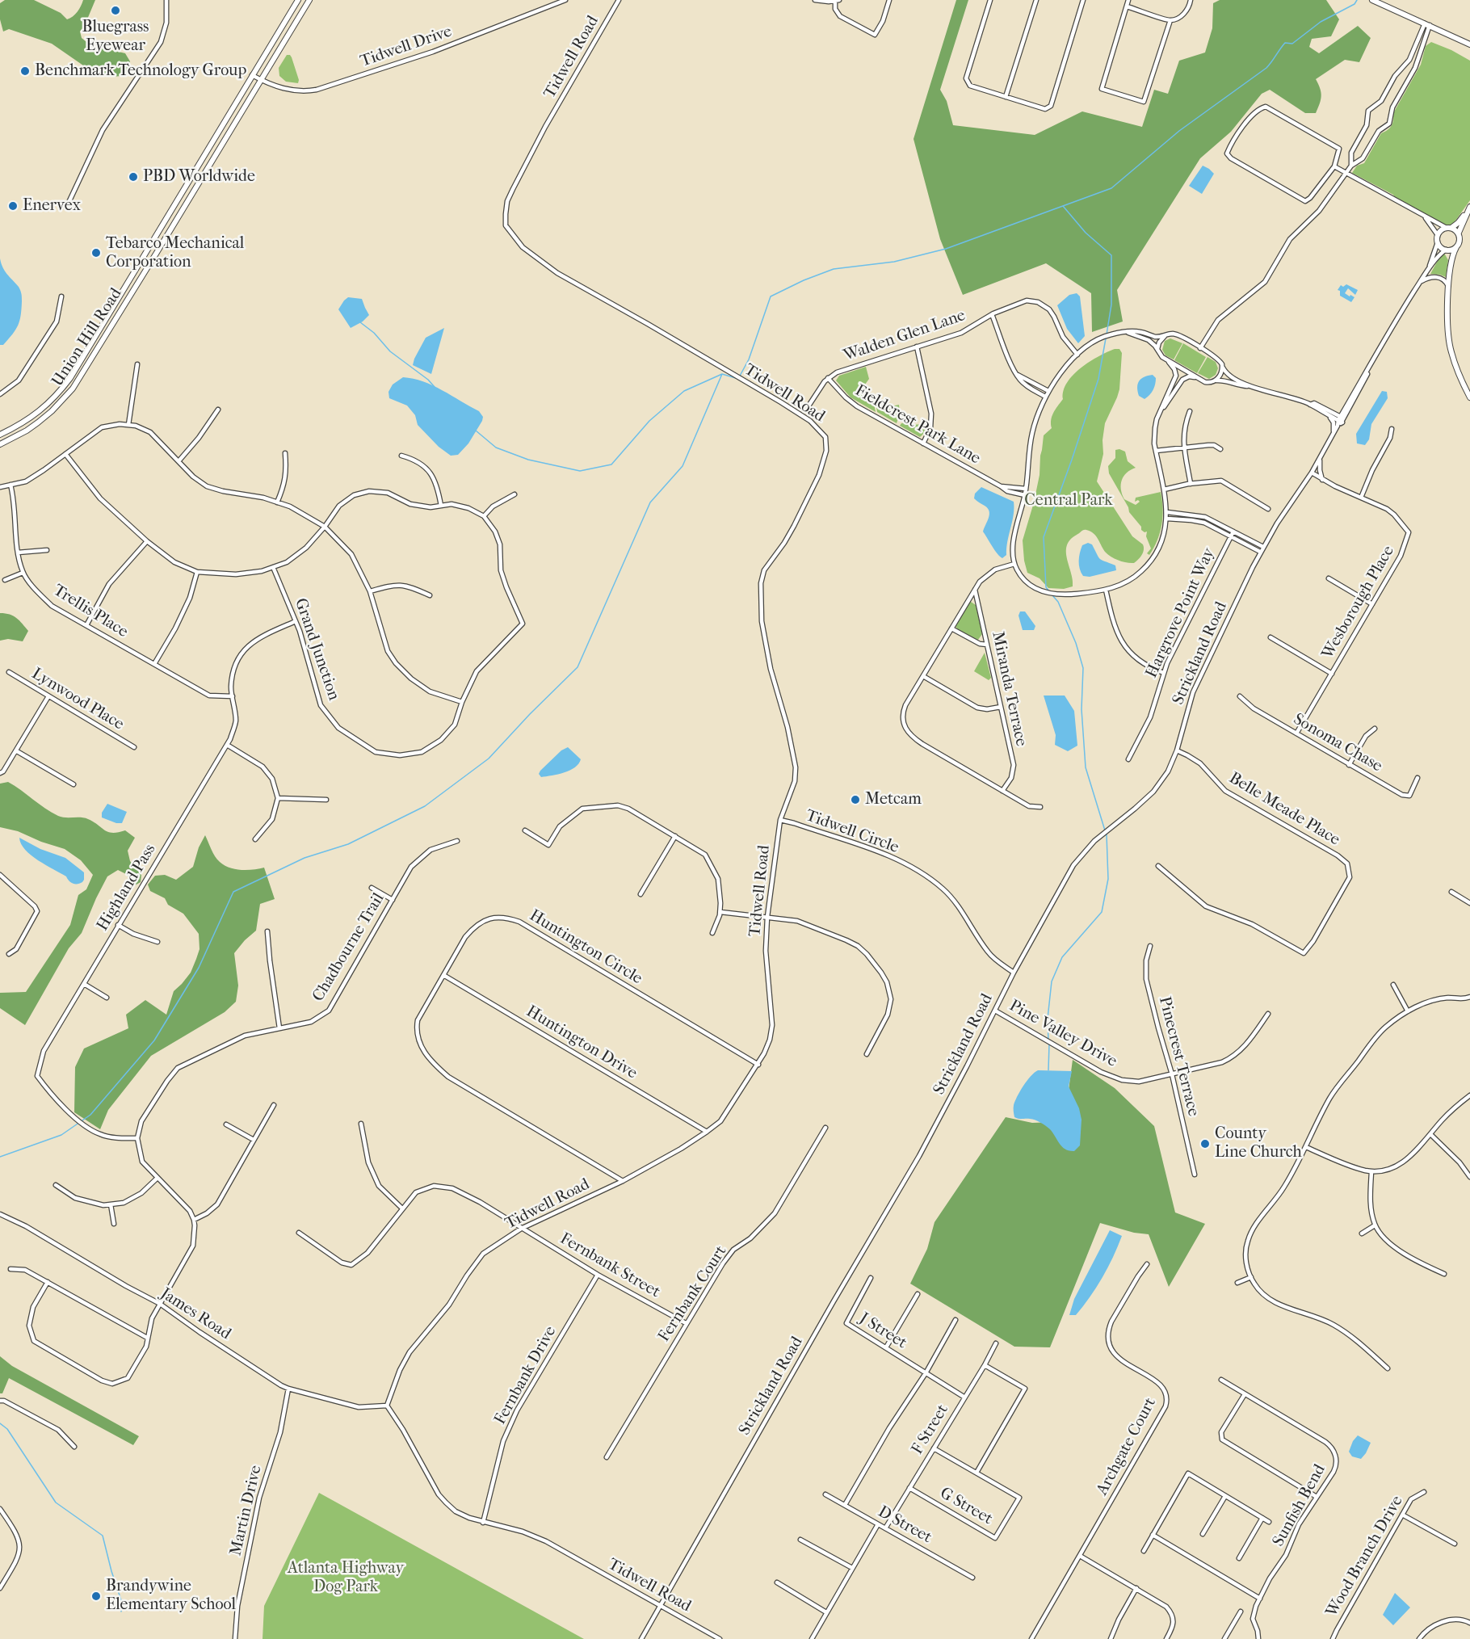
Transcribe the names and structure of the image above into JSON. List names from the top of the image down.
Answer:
{
  "streets": {
    "street": [
      "Tidwell Drive",
      "Tidwell Road",
      "Walden Glen Lane",
      "Union Hill Road",
      "Fieldcrest Park Lane",
      "Wesborough Place",
      "Trellis Place",
      "Hargrove Point Way",
      "Grand Junction",
      "Strickland Road",
      "Miranda Terrace",
      "Lynwood Place",
      "Sonoma Chase",
      "Belle Meade Place",
      "Tidwell Circle",
      "Highland Pass",
      "Chadbourne Trail",
      "Huntington Circle",
      "Pine Valley Drive",
      "Huntington Drive",
      "Pinecrest Terrace",
      "Fernbank Street",
      "Fernbank Court",
      "James Road",
      "J Street",
      "Fernbank Drive",
      "F Street",
      "Archgate Court",
      "Sunfish Bend",
      "G Street",
      "Martin Drive",
      "D Street",
      "Wood Branch Drive"
    ]
  },
  "crossings": [
    ["Tidwell Drive", "Union Hill Road"],
    ["Tidwell Road", "Strickland Road"],
    ["Tidwell Road", "Tidwell Circle"],
    ["Tidwell Road", "Huntington Circle"],
    ["Tidwell Road", "Huntington Drive"],
    ["Tidwell Road", "Fernbank Street"],
    ["Tidwell Road", "James Road"],
    ["Tidwell Road", "Fernbank Drive"],
    ["Walden Glen Lane", "Fieldcrest Park Lane"],
    ["Wesborough Place", "Strickland Road"],
    ["Wesborough Place", "Sonoma Chase"],
    ["Trellis Place", "Highland Pass"],
    ["Grand Junction", "Highland Pass"],
    ["Strickland Road", "Belle Meade Place"],
    ["Strickland Road", "Tidwell Circle"],
    ["Strickland Road", "Pine Valley Drive"],
    ["Highland Pass", "Chadbourne Trail"],
    ["Huntington Circle", "Huntington Drive"],
    ["Pine Valley Drive", "Pinecrest Terrace"],
    ["Fernbank Street", "Fernbank Court"],
    ["Fernbank Street", "Fernbank Drive"],
    ["James Road", "Martin Drive"],
    ["J Street", "F Street"],
    ["F Street", "G Street"],
    ["F Street", "D Street"]
  ],
  "parks": ["Central Park", "Atlanta Highway Dog Park"],
  "places": [
    "Bluegrass Eyewear",
    "Benchmark Technology Group",
    "PBD Worldwide",
    "Enervex",
    "Tebarco Mechanical Corporation",
    "Metcam",
    "County Line Church",
    "Brandywine Elementary School"
  ]
}
